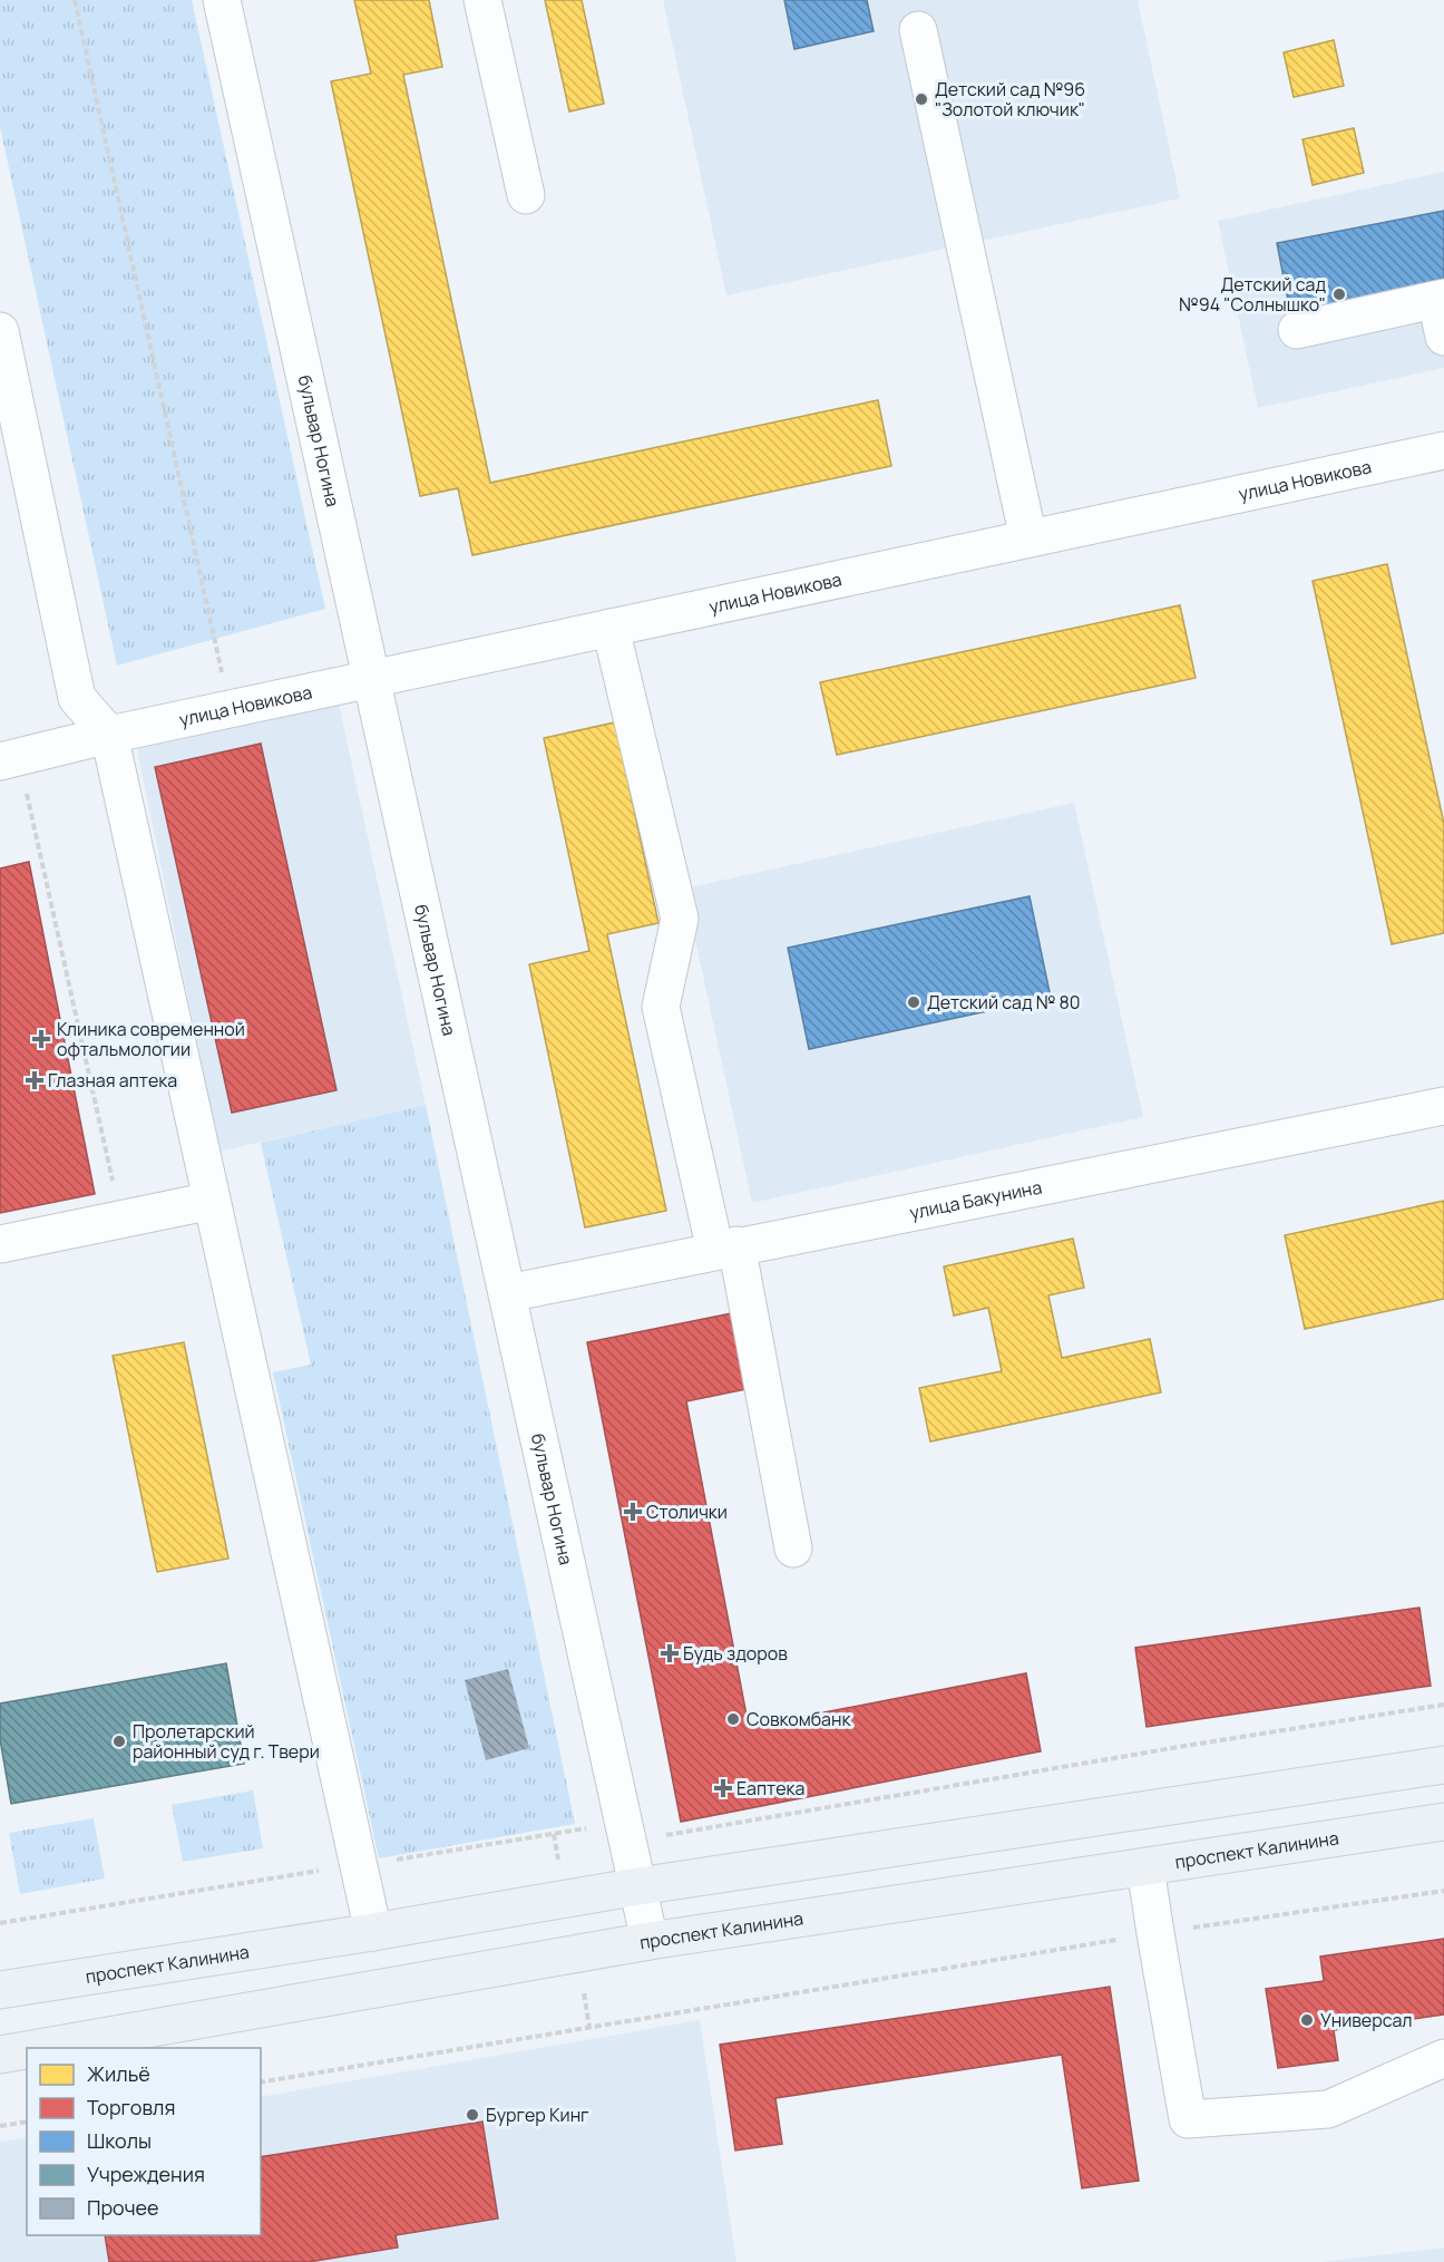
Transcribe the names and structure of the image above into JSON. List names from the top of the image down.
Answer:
{
  "streets": {
    "main road": ["проспект Калинина"],
    "street": ["бульвар Ногина", "улица Новикова", "улица Бакунина"]
  },
  "crossings": [
    ["бульвар Ногина", "улица Новикова"],
    ["бульвар Ногина", "улица Бакунина"],
    ["бульвар Ногина", "проспект Калинина"]
  ],
  "places": {
    "other": [
      "Детский сад №96 \"Золотой ключик\"",
      "Детский сад №94 \"Солнышко\"",
      "Детский сад № 80",
      "Совкомбанк",
      "Пролетарский районный суд г. Твери",
      "Универсал",
      "Бургер Кинг"
    ],
    "health": [
      "Клиника современной офтальмологии",
      "Глазная аптека",
      "Столички",
      "Будь здоров",
      "Еаптека"
    ]
  },
  "legend": [
    "Жильё",
    "Торговля",
    "Школы",
    "Учреждения",
    "Прочее"
  ]
}
